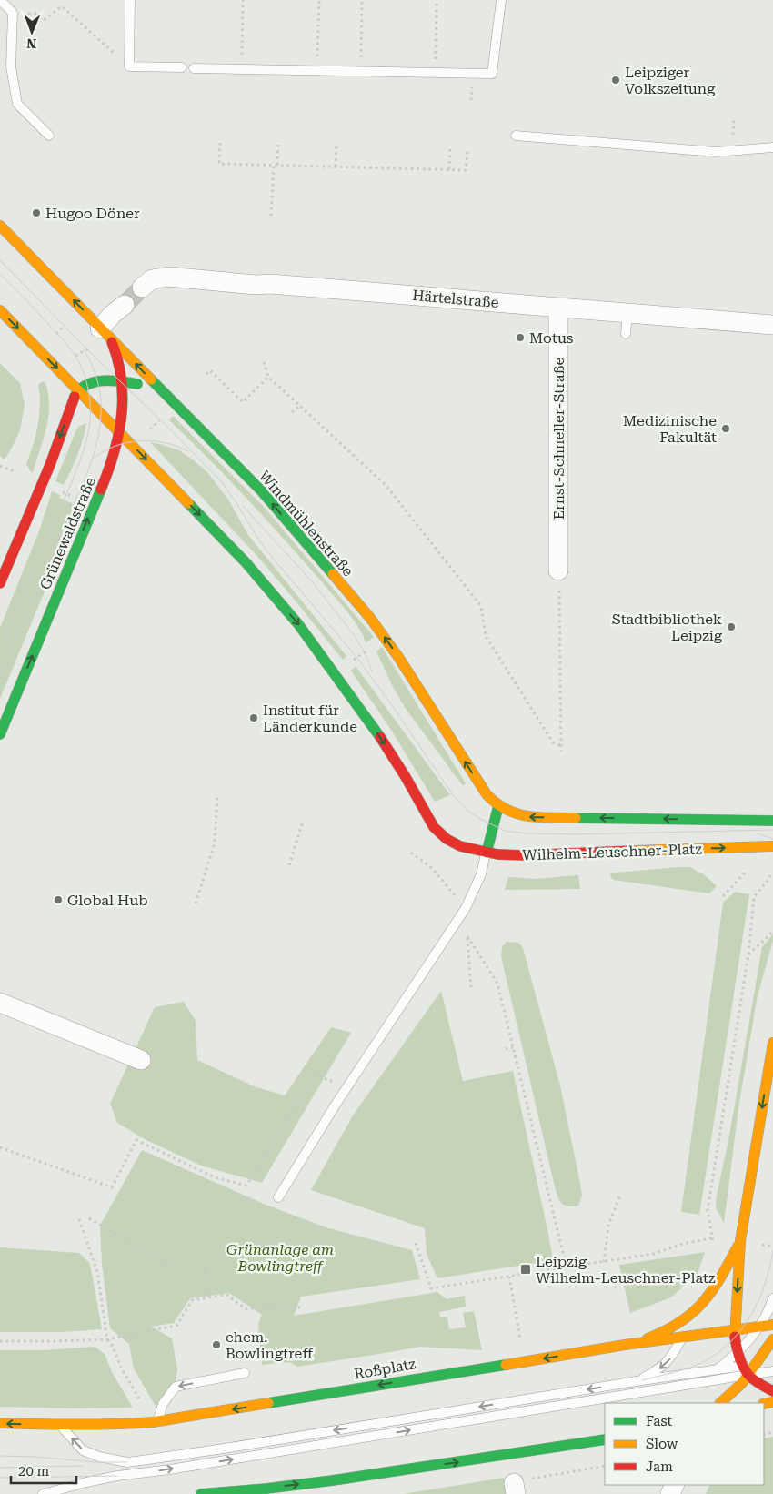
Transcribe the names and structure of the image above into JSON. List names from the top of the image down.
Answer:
{
  "streets": {
    "main road": [
      "Windmühlenstraße",
      "Grünewaldstraße",
      "Wilhelm-Leuschner-Platz",
      "Roßplatz"
    ],
    "street": ["Härtelstraße", "Ernst-Schneller-Straße"]
  },
  "crossings": [
    ["Härtelstraße", "Ernst-Schneller-Straße"],
    ["Windmühlenstraße", "Grünewaldstraße"],
    ["Windmühlenstraße", "Wilhelm-Leuschner-Platz"]
  ],
  "parks": ["Grünanlage am Bowlingtreff"],
  "places": {
    "other": [
      "Leipziger Volkszeitung",
      "Hugoo Döner",
      "Motus",
      "Medizinische Fakultät",
      "Stadtbibliothek Leipzig",
      "Institut für Länderkunde",
      "Global Hub",
      "ehem. Bowlingtreff"
    ],
    "transit": ["Leipzig Wilhelm-Leuschner-Platz"]
  },
  "legend": ["Fast", "Slow", "Jam"],
  "scale_bar": "20 m",
  "north": "bottom"
}
